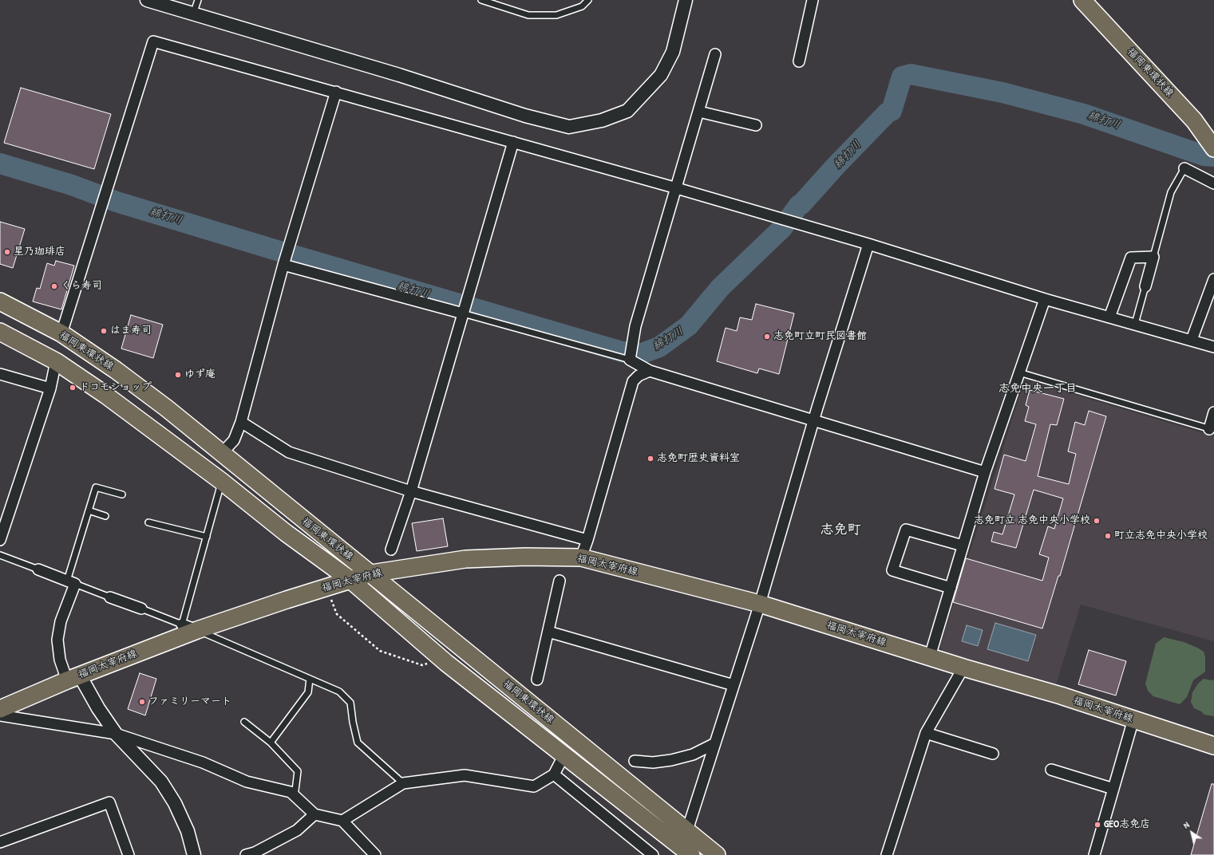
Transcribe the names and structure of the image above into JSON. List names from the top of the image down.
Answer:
{
  "streets": {
    "main road": ["福岡東環状線", "福岡太宰府線"]
  },
  "crossings": [
    ["福岡東環状線", "福岡太宰府線"]
  ],
  "districts": ["志免中央一丁目", "志免町"],
  "water": ["綿打川"],
  "places": [
    "星乃珈琲店",
    "くら寿司",
    "はま寿司",
    "志免町立町民図書館",
    "ゆず庵",
    "ドコモショップ",
    "志免町歴史資料室",
    "志免町立 志免中央小学校",
    "町立志免中央小学校",
    "ファミリーマート",
    "GEO志免店"
  ],
  "north": "top left"
}
